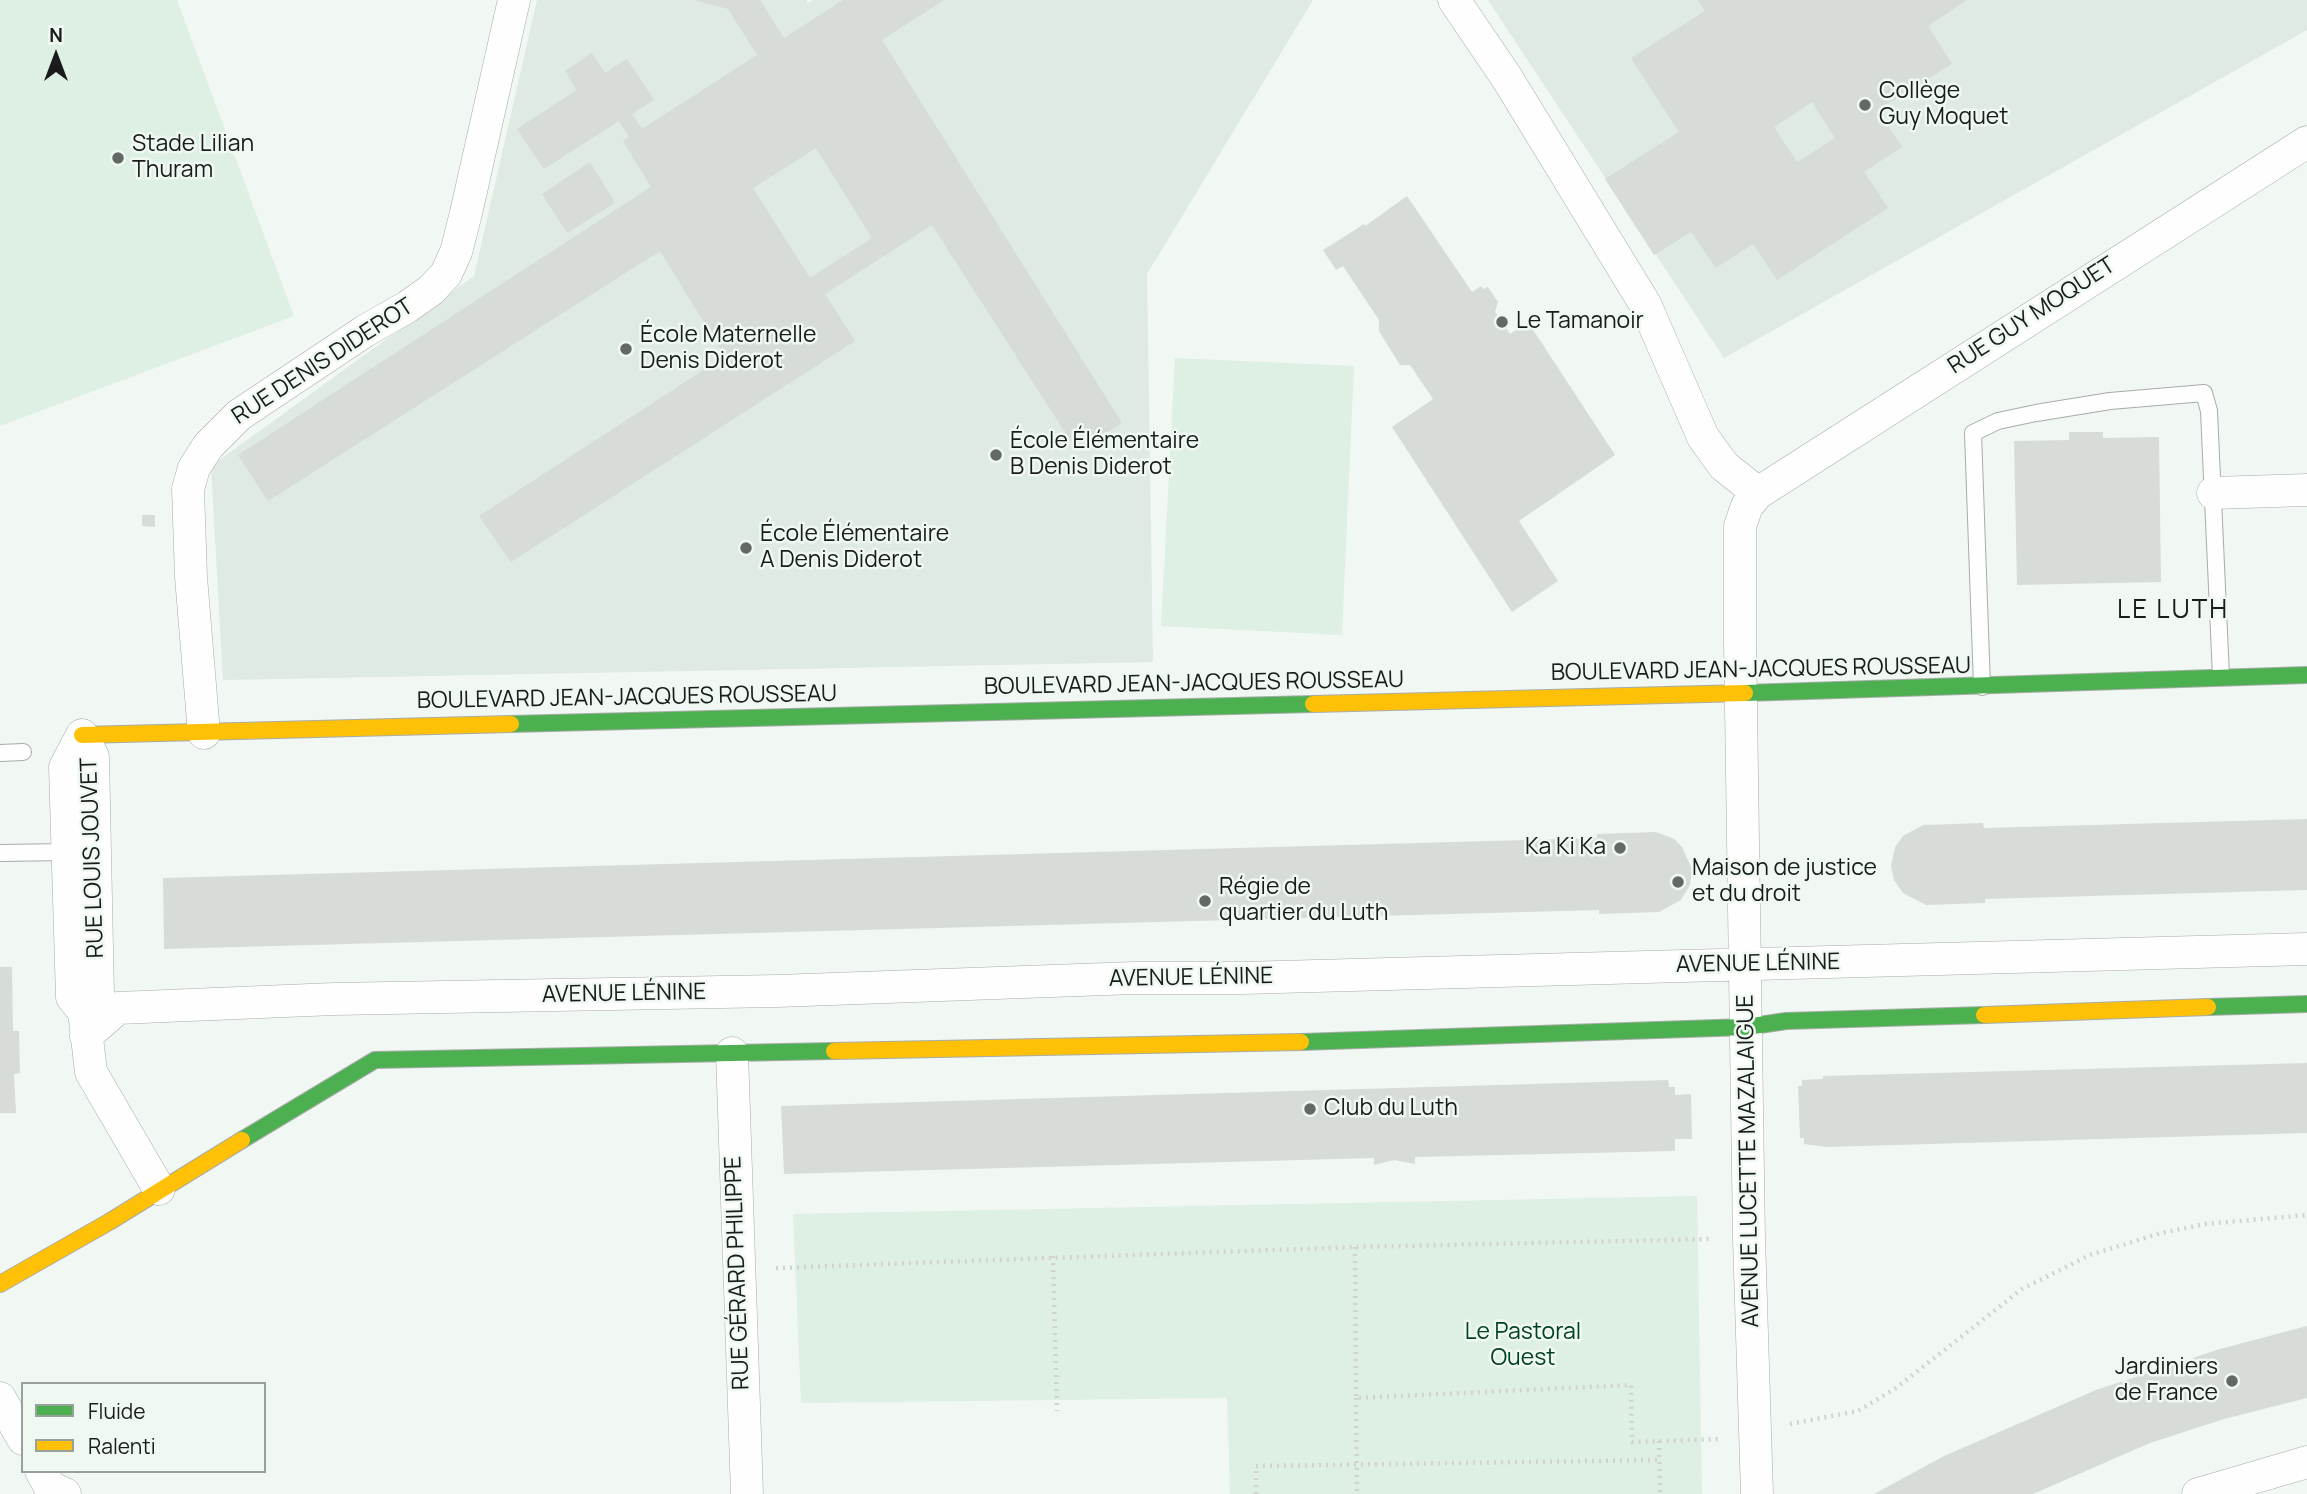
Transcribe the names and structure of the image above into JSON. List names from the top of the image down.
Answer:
{
  "streets": {
    "street": [
      "RUE GUY MOQUET",
      "RUE DENIS DIDEROT",
      "BOULEVARD JEAN-JACQUES ROUSSEAU",
      "RUE LOUIS JOUVET",
      "AVENUE LÉNINE",
      "AVENUE LUCETTE MAZALAIGUE",
      "RUE GÉRARD PHILIPPE"
    ]
  },
  "crossings": [
    ["RUE GUY MOQUET", "AVENUE LUCETTE MAZALAIGUE"],
    ["RUE DENIS DIDEROT", "BOULEVARD JEAN-JACQUES ROUSSEAU"],
    ["BOULEVARD JEAN-JACQUES ROUSSEAU", "RUE LOUIS JOUVET"],
    ["BOULEVARD JEAN-JACQUES ROUSSEAU", "AVENUE LUCETTE MAZALAIGUE"],
    ["RUE LOUIS JOUVET", "AVENUE LÉNINE"],
    ["AVENUE LÉNINE", "AVENUE LUCETTE MAZALAIGUE"]
  ],
  "districts": ["LE LUTH"],
  "parks": ["Le Pastoral Ouest"],
  "places": [
    "Collège Guy Moquet",
    "Stade Lilian Thuram",
    "Le Tamanoir",
    "École Maternelle Denis Diderot",
    "École Élémentaire B Denis Diderot",
    "École Élémentaire A Denis Diderot",
    "Ka Ki Ka",
    "Maison de justice et du droit",
    "Régie de quartier du Luth",
    "Club du Luth",
    "Jardiniers de France"
  ],
  "legend": ["Fluide", "Ralenti"],
  "north": "top"
}
